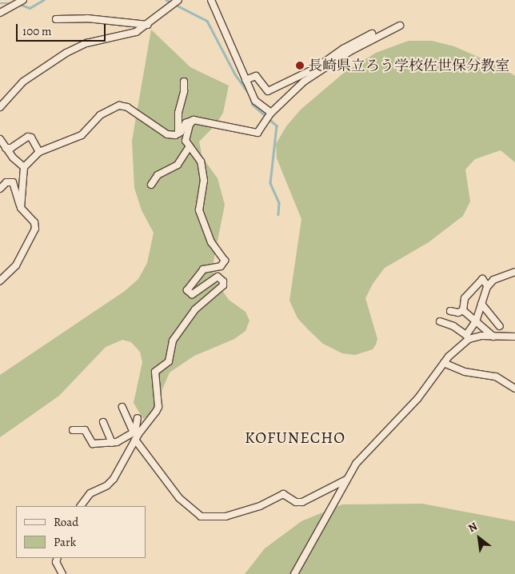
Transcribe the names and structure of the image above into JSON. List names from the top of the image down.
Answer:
{
  "districts": ["KOFUNECHO"],
  "places": ["長崎県立ろう学校佐世保分教室"],
  "legend": ["Road", "Park"],
  "scale_bar": "100 m",
  "north": "top left"
}
